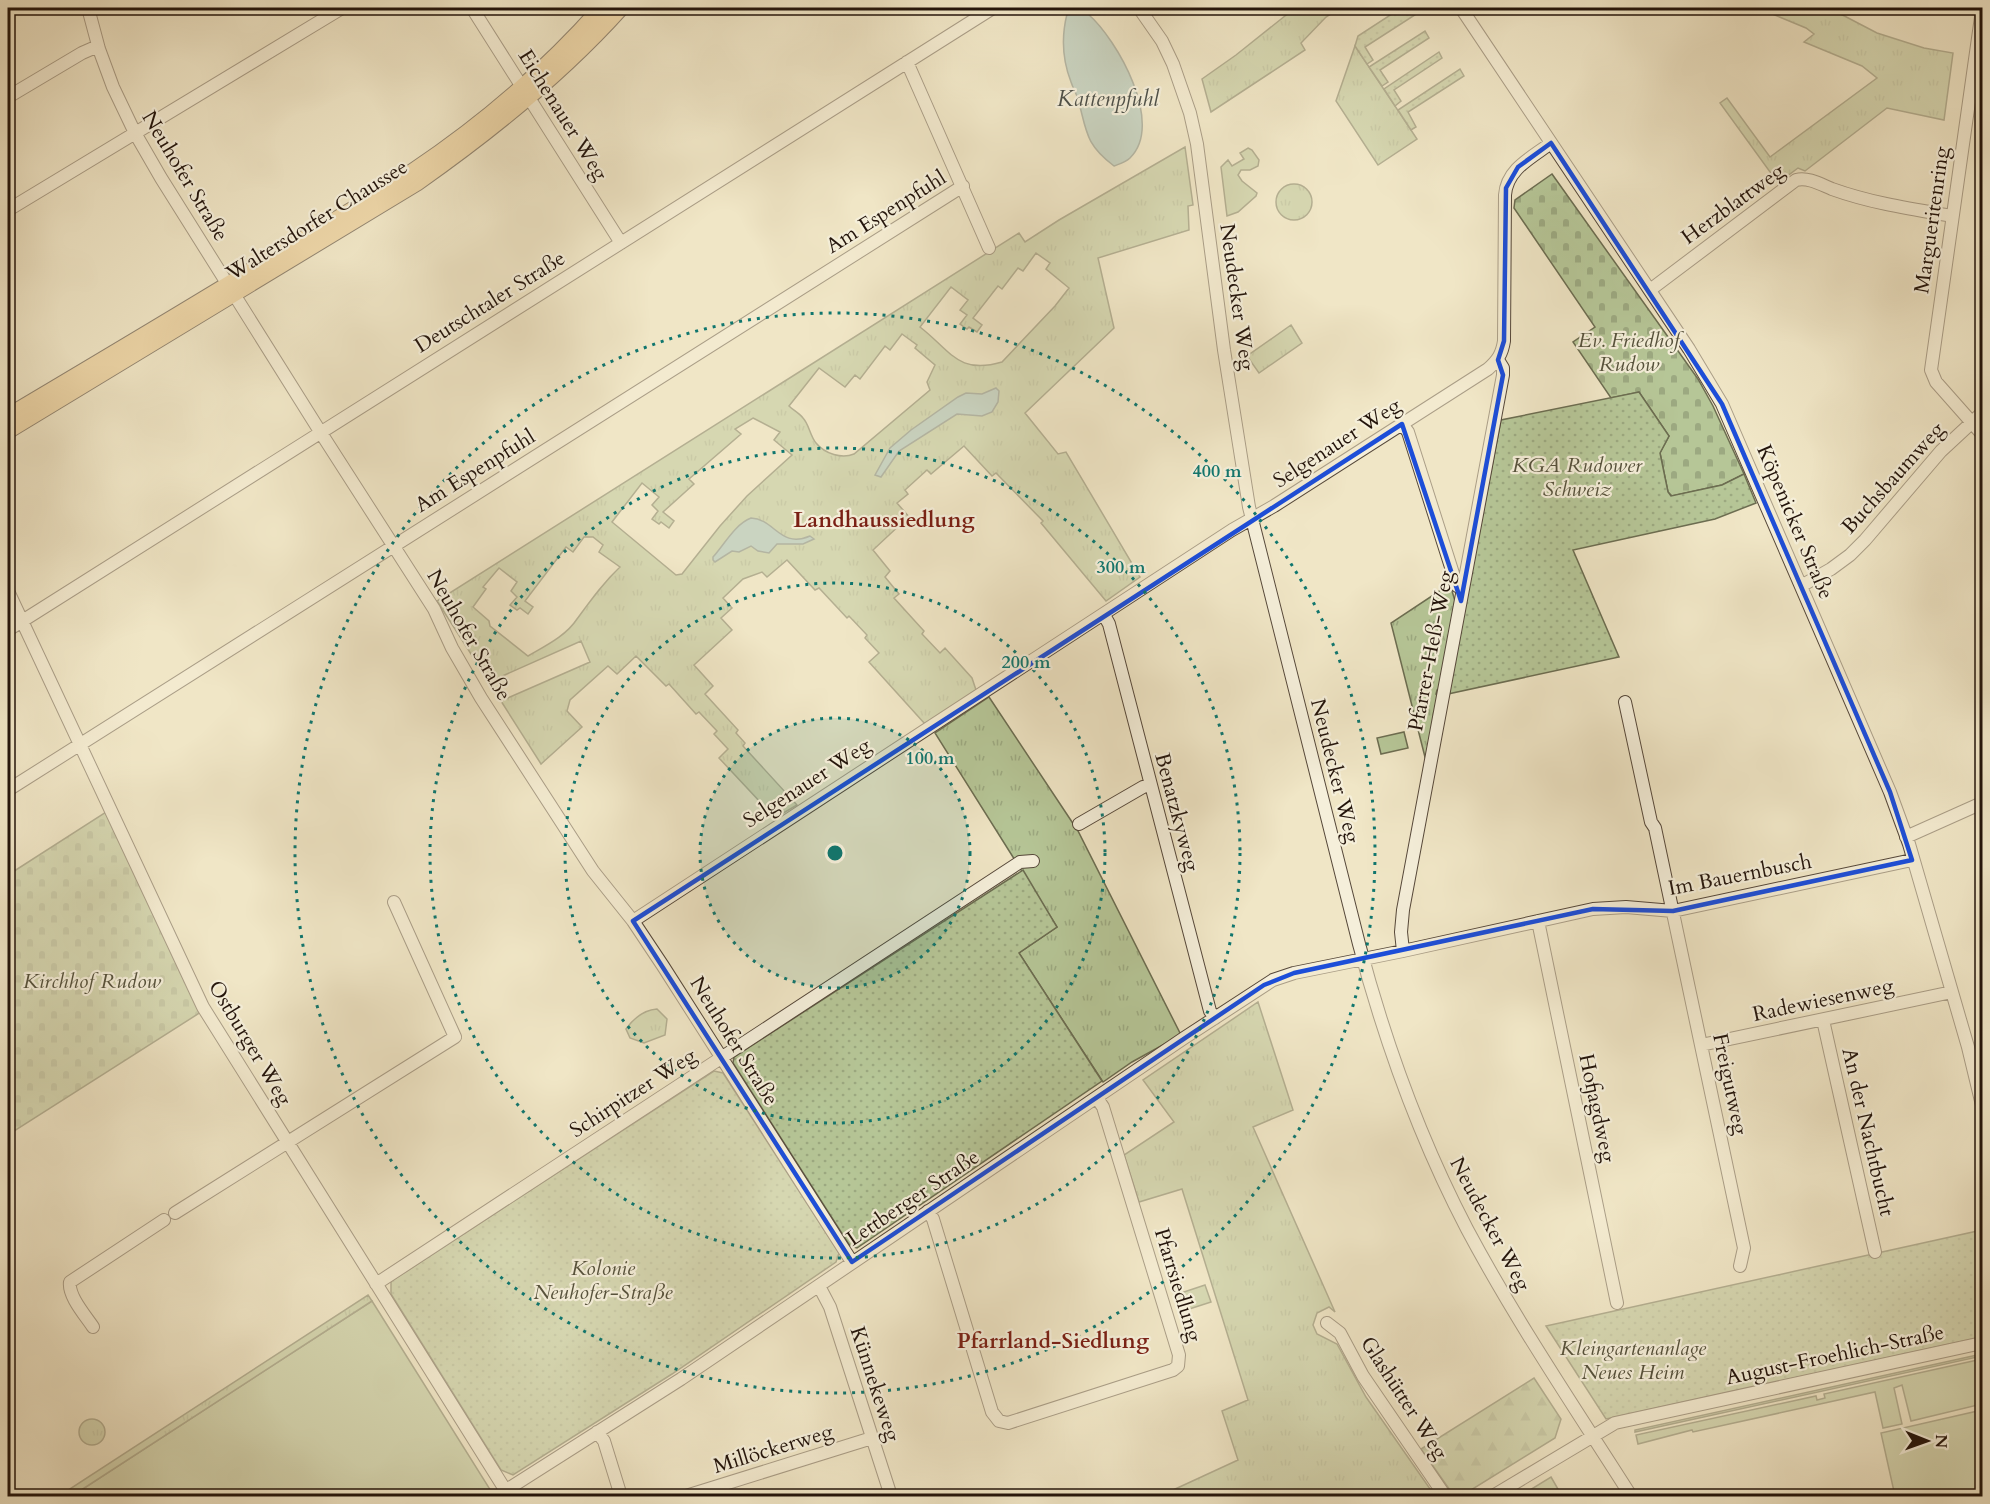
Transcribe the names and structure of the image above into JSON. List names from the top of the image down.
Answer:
{
  "streets": {
    "main road": ["Waltersdorfer Chaussee"],
    "street": [
      "Eichenauer Weg",
      "Neuhofer Straße",
      "Herzblattweg",
      "Am Espenpfuhl",
      "Margueritenring",
      "Neudecker Weg",
      "Deutschtaler Straße",
      "Selgenauer Weg",
      "Buchsbaumweg",
      "Köpenicker Straße",
      "Pfarrer-Heß-Weg",
      "Benatzkyweg",
      "Im Bauernbusch",
      "Radewiesenweg",
      "Ostburger Weg",
      "Freigutweg",
      "Schirpitzer Weg",
      "Hofjagdweg",
      "An der Nachtbucht",
      "Lettberger Straße",
      "Pfarrsiedlung",
      "August-Froehlich-Straße",
      "Künnekeweg",
      "Glashütter Weg",
      "Millöckerweg"
    ]
  },
  "crossings": [
    ["Eichenauer Weg", "Waltersdorfer Chaussee"],
    ["Eichenauer Weg", "Deutschtaler Straße"],
    ["Neuhofer Straße", "Am Espenpfuhl"],
    ["Neuhofer Straße", "Waltersdorfer Chaussee"],
    ["Neuhofer Straße", "Deutschtaler Straße"],
    ["Neuhofer Straße", "Selgenauer Weg"],
    ["Neuhofer Straße", "Schirpitzer Weg"],
    ["Neuhofer Straße", "Lettberger Straße"],
    ["Herzblattweg", "Margueritenring"],
    ["Herzblattweg", "Köpenicker Straße"],
    ["Am Espenpfuhl", "Ostburger Weg"],
    ["Margueritenring", "Buchsbaumweg"],
    ["Neudecker Weg", "Selgenauer Weg"],
    ["Neudecker Weg", "Im Bauernbusch"],
    ["Neudecker Weg", "Lettberger Straße"],
    ["Neudecker Weg", "August-Froehlich-Straße"],
    ["Deutschtaler Straße", "Ostburger Weg"],
    ["Selgenauer Weg", "Pfarrer-Heß-Weg"],
    ["Selgenauer Weg", "Benatzkyweg"],
    ["Buchsbaumweg", "Köpenicker Straße"],
    ["Köpenicker Straße", "Im Bauernbusch"],
    ["Köpenicker Straße", "Radewiesenweg"],
    ["Pfarrer-Heß-Weg", "Im Bauernbusch"],
    ["Benatzkyweg", "Lettberger Straße"],
    ["Im Bauernbusch", "Freigutweg"],
    ["Im Bauernbusch", "Hofjagdweg"],
    ["Im Bauernbusch", "Lettberger Straße"],
    ["Radewiesenweg", "Freigutweg"],
    ["Radewiesenweg", "An der Nachtbucht"],
    ["Ostburger Weg", "Schirpitzer Weg"],
    ["Ostburger Weg", "Lettberger Straße"],
    ["Lettberger Straße", "Pfarrsiedlung"],
    ["Lettberger Straße", "Künnekeweg"],
    ["Künnekeweg", "Millöckerweg"]
  ],
  "districts": ["Landhaussiedlung", "Pfarrland-Siedlung"],
  "water": ["Kattenpfuhl"],
  "parks": [
    "Ev. Friedhof Rudow",
    "KGA Rudower Schweiz",
    "Kirchhof Rudow",
    "Kolonie Neuhofer-Straße",
    "Kleingartenanlage Neues Heim"
  ],
  "north": "right",
  "rings": [
    "400 m",
    "300 m",
    "200 m",
    "100 m"
  ]
}
